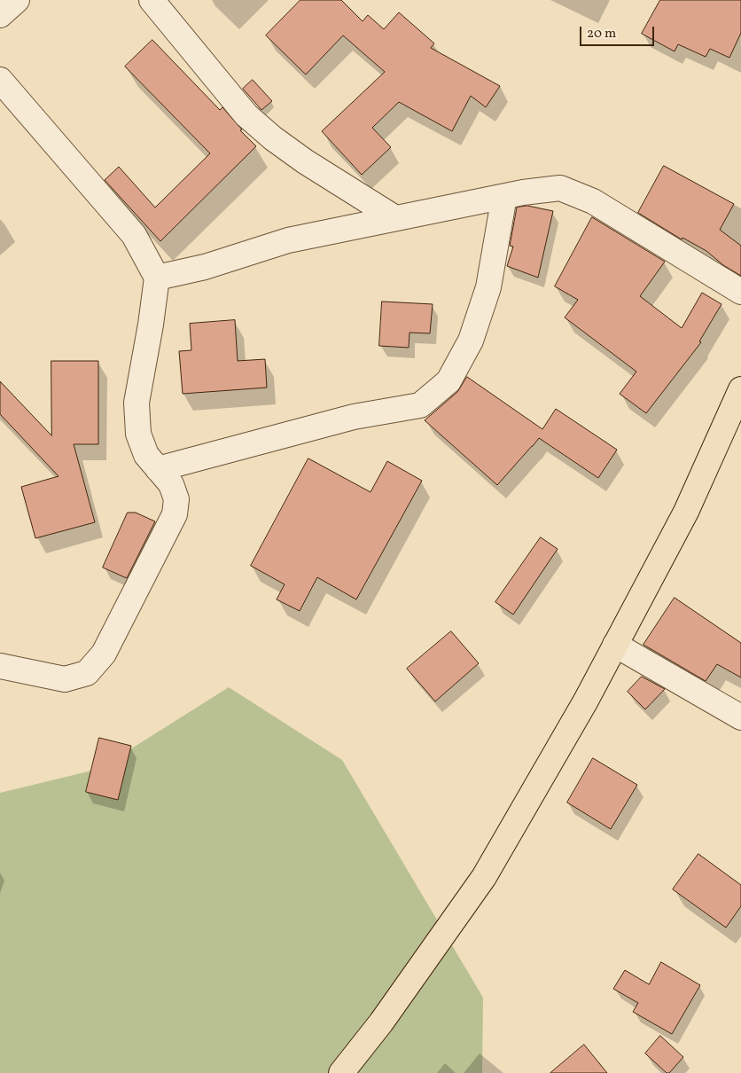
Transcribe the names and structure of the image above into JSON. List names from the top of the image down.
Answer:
{
  "scale_bar": "20 m"
}
